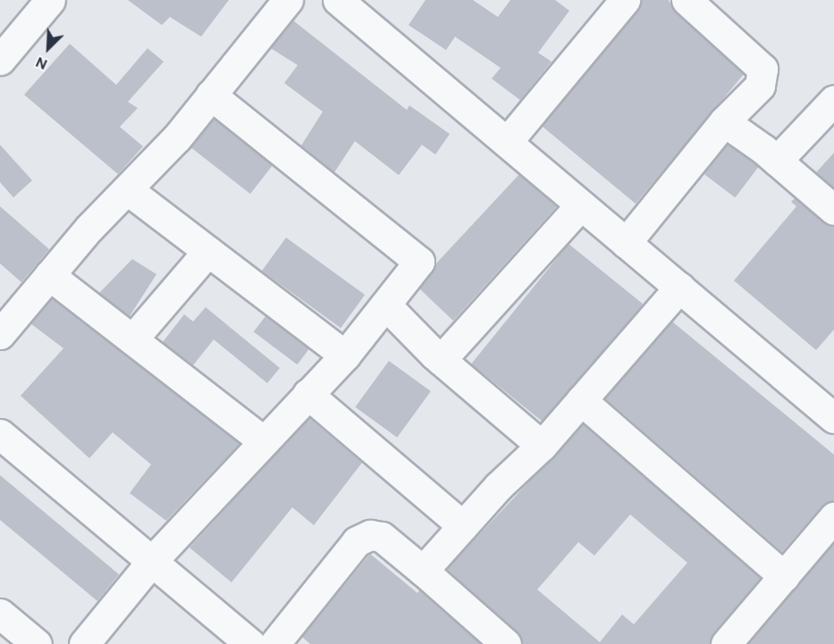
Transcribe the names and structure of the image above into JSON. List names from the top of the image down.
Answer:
{
  "north": "bottom left"
}
